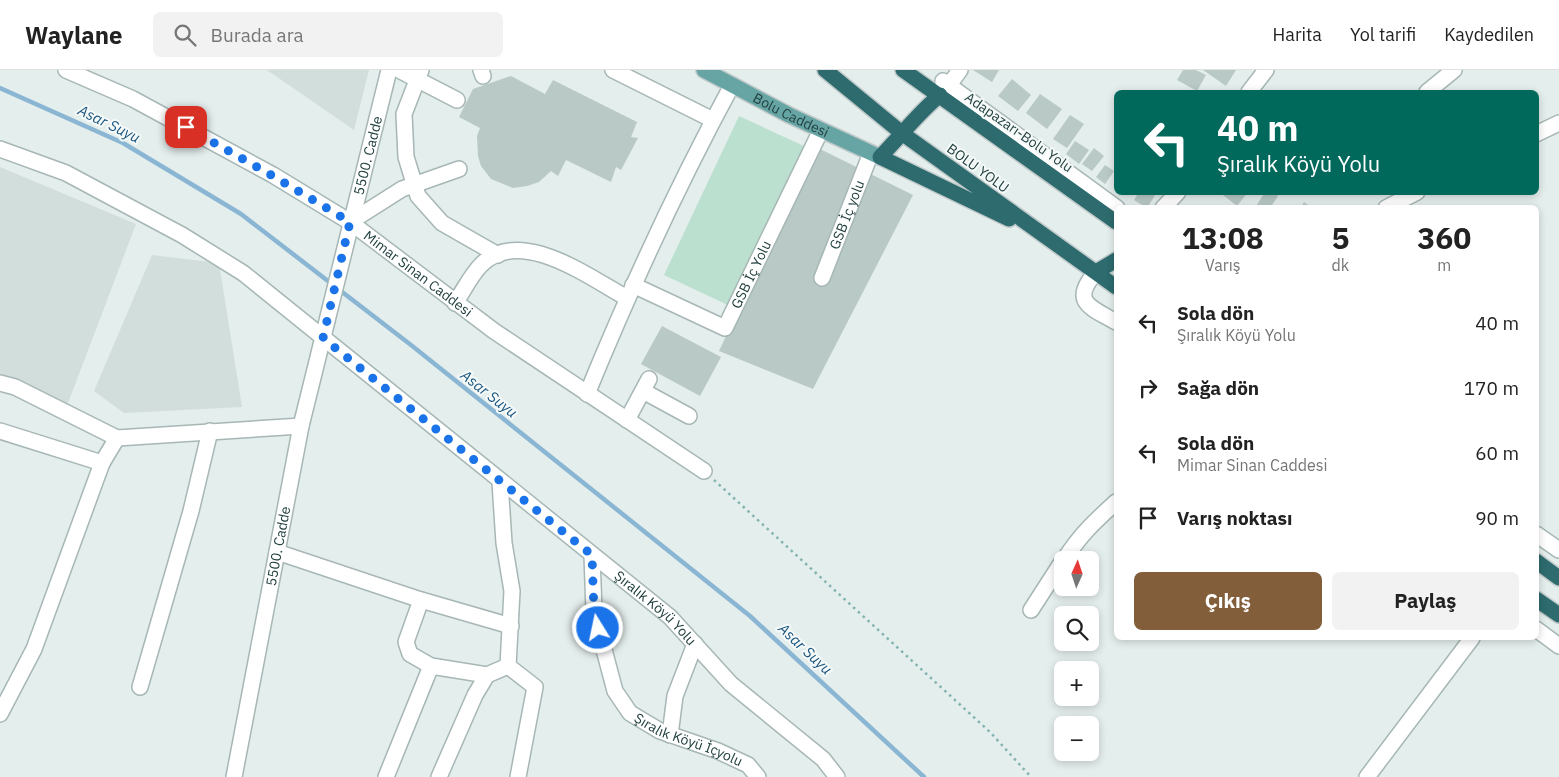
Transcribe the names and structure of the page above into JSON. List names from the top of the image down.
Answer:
{
  "streets": {
    "highway": ["Adapazarı-Bolu Yolu", "BOLU YOLU"],
    "main road": ["Bolu Caddesi"],
    "street": [
      "5500. Cadde",
      "GSB İç yolu",
      "Mimar Sinan Caddesi",
      "GSB İç Yolu",
      "Şıralık Köyü Yolu",
      "Şıralık Köyü İçyolu"
    ]
  },
  "crossings": [
    ["Bolu Caddesi", "GSB İç yolu"],
    ["Bolu Caddesi", "GSB İç Yolu"],
    ["5500. Cadde", "Mimar Sinan Caddesi"],
    ["5500. Cadde", "Şıralık Köyü Yolu"],
    ["Şıralık Köyü Yolu", "Şıralık Köyü İçyolu"]
  ],
  "water": ["Asar Suyu"],
  "north": "top",
  "page": {
    "header": "Waylane",
    "search": "Burada ara",
    "nav": ["Harita", "Yol tarifi", "Kaydedilen"],
    "turn": ["40 m", "Şıralık Köyü Yolu"],
    "eta": [
      "13:08",
      "Varış",
      "5",
      "dk",
      "360",
      "m"
    ],
    "list": [
      {
        "name": "Sola dön",
        "note": "Şıralık Köyü Yolu",
        "value": "40 m"
      },
      {
        "name": "Sağa dön",
        "value": "170 m"
      },
      {
        "name": "Sola dön",
        "note": "Mimar Sinan Caddesi",
        "value": "60 m"
      },
      {
        "name": "Varış noktası",
        "value": "90 m"
      }
    ],
    "map_buttons": ["+", "−"],
    "buttons": ["Çıkış", "Paylaş"]
  }
}
